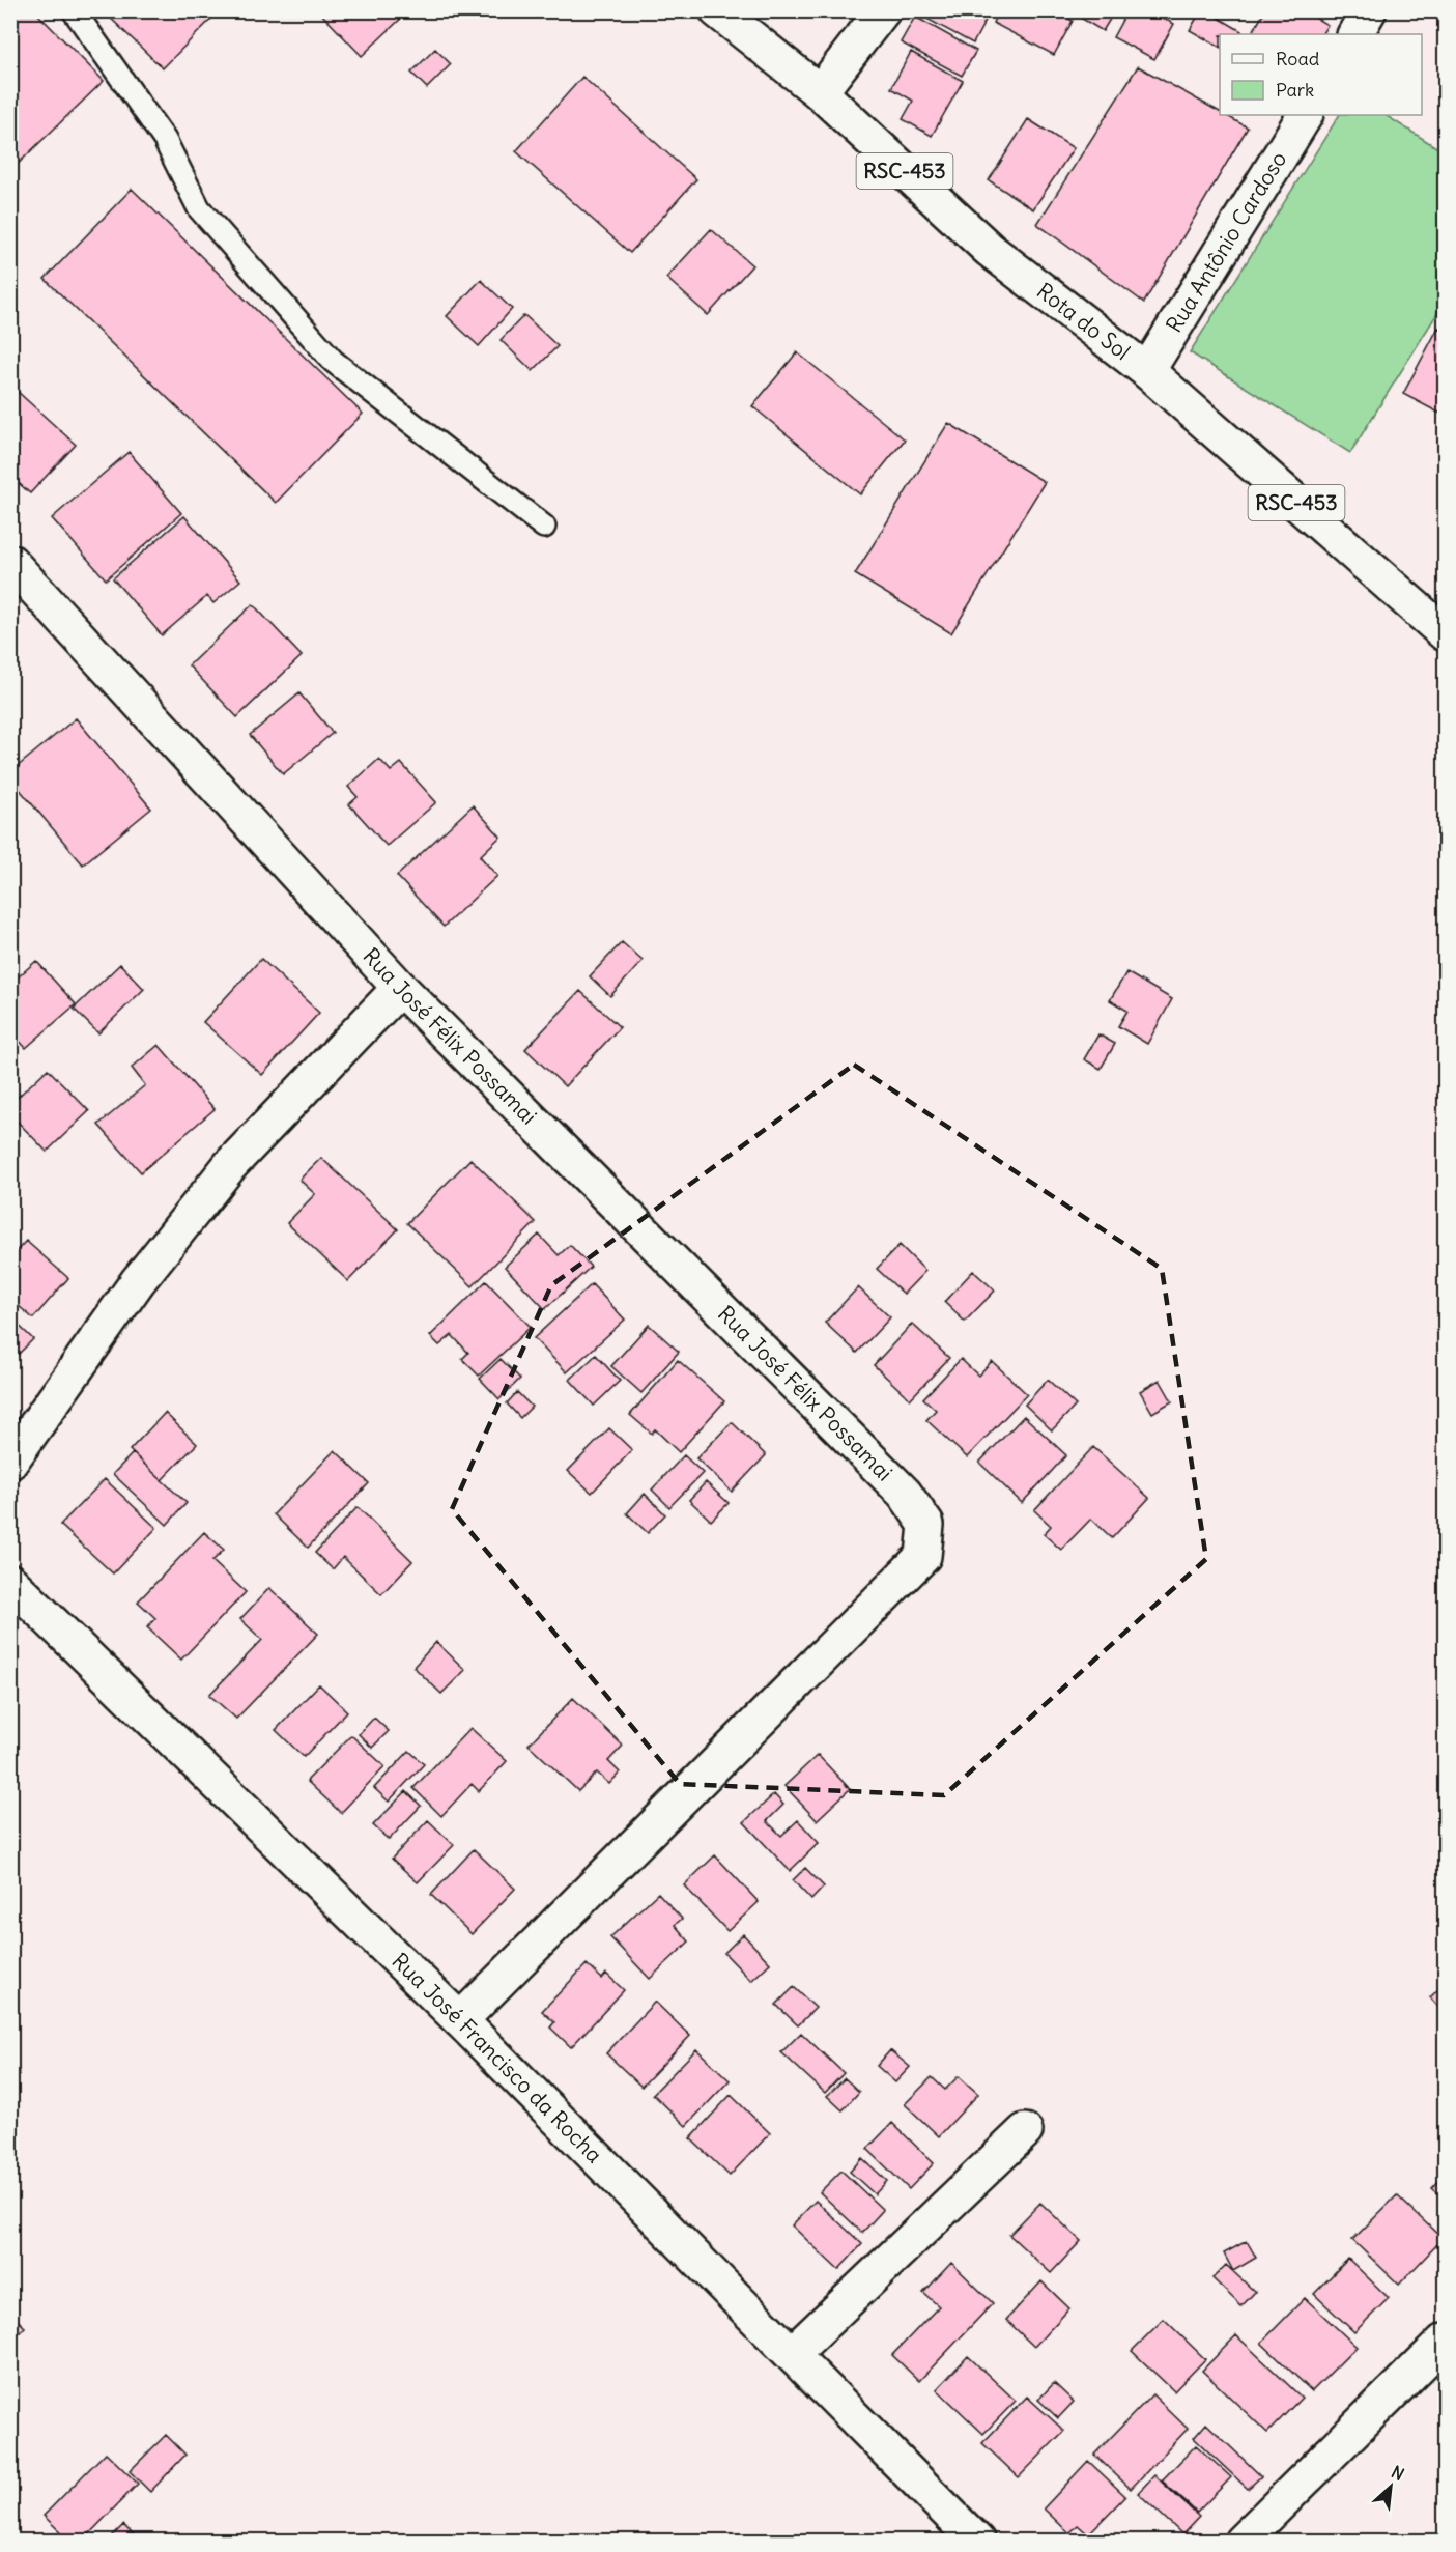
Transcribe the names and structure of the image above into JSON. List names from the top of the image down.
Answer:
{
  "streets": {
    "main road": [
      "RSC-453",
      "Rua Antônio Cardoso",
      "Rota do Sol",
      "Rua José Félix Possamai",
      "Rua José Francisco da Rocha"
    ]
  },
  "crossings": [
    ["Rua Antônio Cardoso", "Rota do Sol"],
    ["Rua José Félix Possamai", "Rua José Francisco da Rocha"]
  ],
  "legend": ["Road", "Park"],
  "north": "top right"
}
